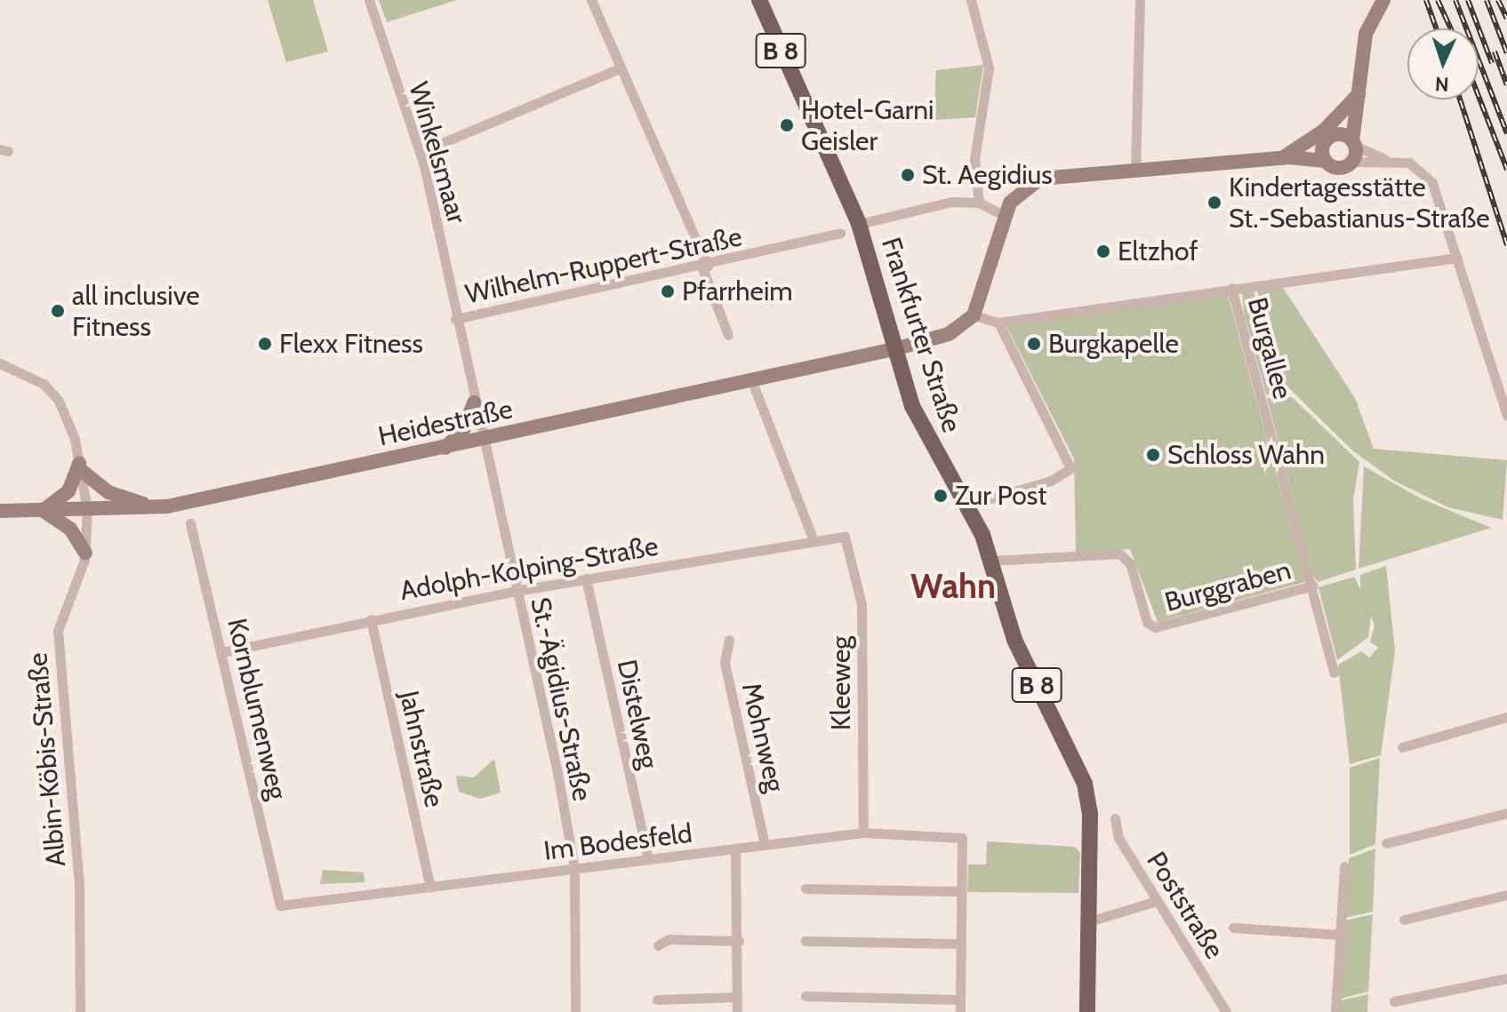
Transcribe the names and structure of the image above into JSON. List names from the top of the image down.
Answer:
{
  "streets": {
    "main road": ["B 8", "Frankfurter Straße", "Heidestraße"],
    "street": [
      "Winkelsmaar",
      "Wilhelm-Ruppert-Straße",
      "Burgallee",
      "Adolph-Kolping-Straße",
      "Burggraben",
      "Kleeweg",
      "St.-Ägidius-Straße",
      "Kornblumenweg",
      "Distelweg",
      "Mohnweg",
      "Jahnstraße",
      "Albin-Köbis-Straße",
      "Im Bodesfeld",
      "Poststraße"
    ]
  },
  "crossings": [
    ["Winkelsmaar", "Wilhelm-Ruppert-Straße"],
    ["Wilhelm-Ruppert-Straße", "Heidestraße"],
    ["Wilhelm-Ruppert-Straße", "St.-Ägidius-Straße"],
    ["Frankfurter Straße", "Heidestraße"],
    ["Frankfurter Straße", "Burggraben"],
    ["Burgallee", "Heidestraße"],
    ["Burgallee", "Burggraben"],
    ["Heidestraße", "St.-Ägidius-Straße"],
    ["Heidestraße", "Albin-Köbis-Straße"],
    ["Adolph-Kolping-Straße", "Kleeweg"],
    ["Adolph-Kolping-Straße", "St.-Ägidius-Straße"],
    ["Adolph-Kolping-Straße", "Kornblumenweg"],
    ["Adolph-Kolping-Straße", "Distelweg"],
    ["Adolph-Kolping-Straße", "Jahnstraße"],
    ["Kleeweg", "Im Bodesfeld"],
    ["St.-Ägidius-Straße", "Im Bodesfeld"],
    ["Kornblumenweg", "Im Bodesfeld"],
    ["Distelweg", "Im Bodesfeld"],
    ["Mohnweg", "Im Bodesfeld"],
    ["Jahnstraße", "Im Bodesfeld"]
  ],
  "districts": ["Wahn"],
  "places": [
    "Hotel-Garni Geisler",
    "St. Aegidius",
    "Kindertagesstätte St.-Sebastianus-Straße",
    "Eltzhof",
    "Pfarrheim",
    "all inclusive Fitness",
    "Flexx Fitness",
    "Burgkapelle",
    "Schloss Wahn",
    "Zur Post"
  ],
  "north": "bottom"
}
